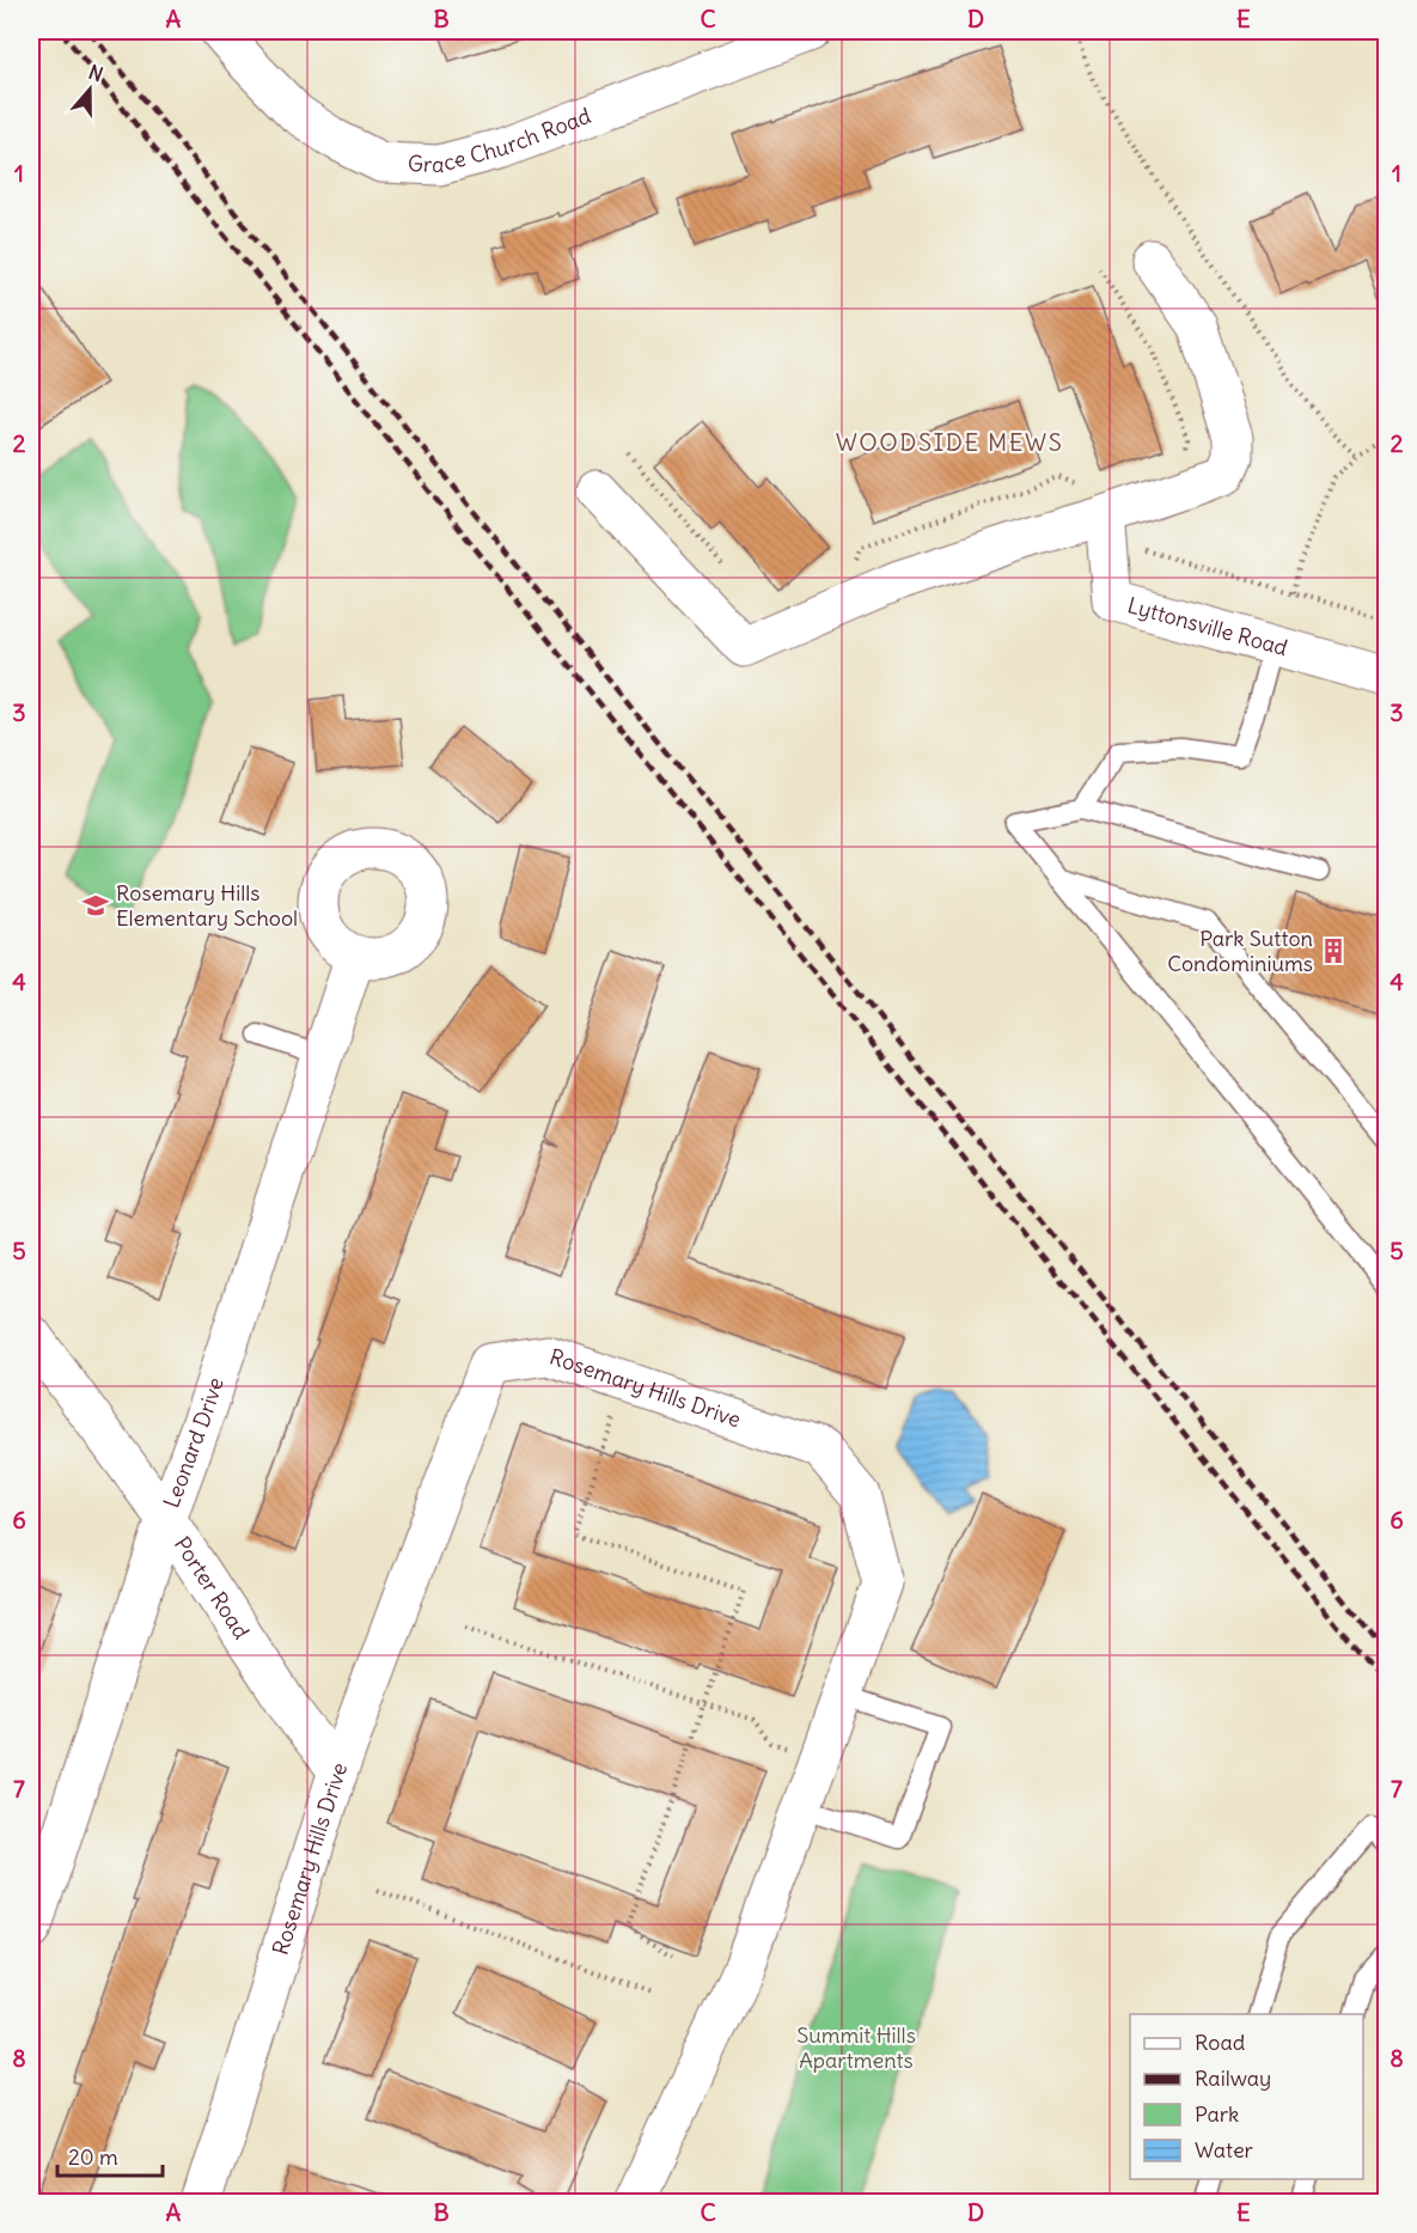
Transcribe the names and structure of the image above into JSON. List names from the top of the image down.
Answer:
{
  "streets": {
    "street": [
      "Grace Church Road",
      "Lyttonsville Road",
      "Rosemary Hills Drive",
      "Leonard Drive",
      "Porter Road"
    ]
  },
  "crossings": [
    ["Rosemary Hills Drive", "Porter Road"],
    ["Leonard Drive", "Porter Road"]
  ],
  "districts": ["WOODSIDE MEWS"],
  "parks": ["Summit Hills Apartments"],
  "places": {
    "school or university": ["Rosemary Hills Elementary School"],
    "building": ["Park Sutton Condominiums"]
  },
  "legend": [
    "Road",
    "Railway",
    "Park",
    "Water"
  ],
  "scale_bar": "20 m",
  "north": "top",
  "grid": {
    "columns": [
      "A",
      "B",
      "C",
      "D",
      "E"
    ],
    "rows": [
      "1",
      "2",
      "3",
      "4",
      "5",
      "6",
      "7",
      "8"
    ]
  }
}
